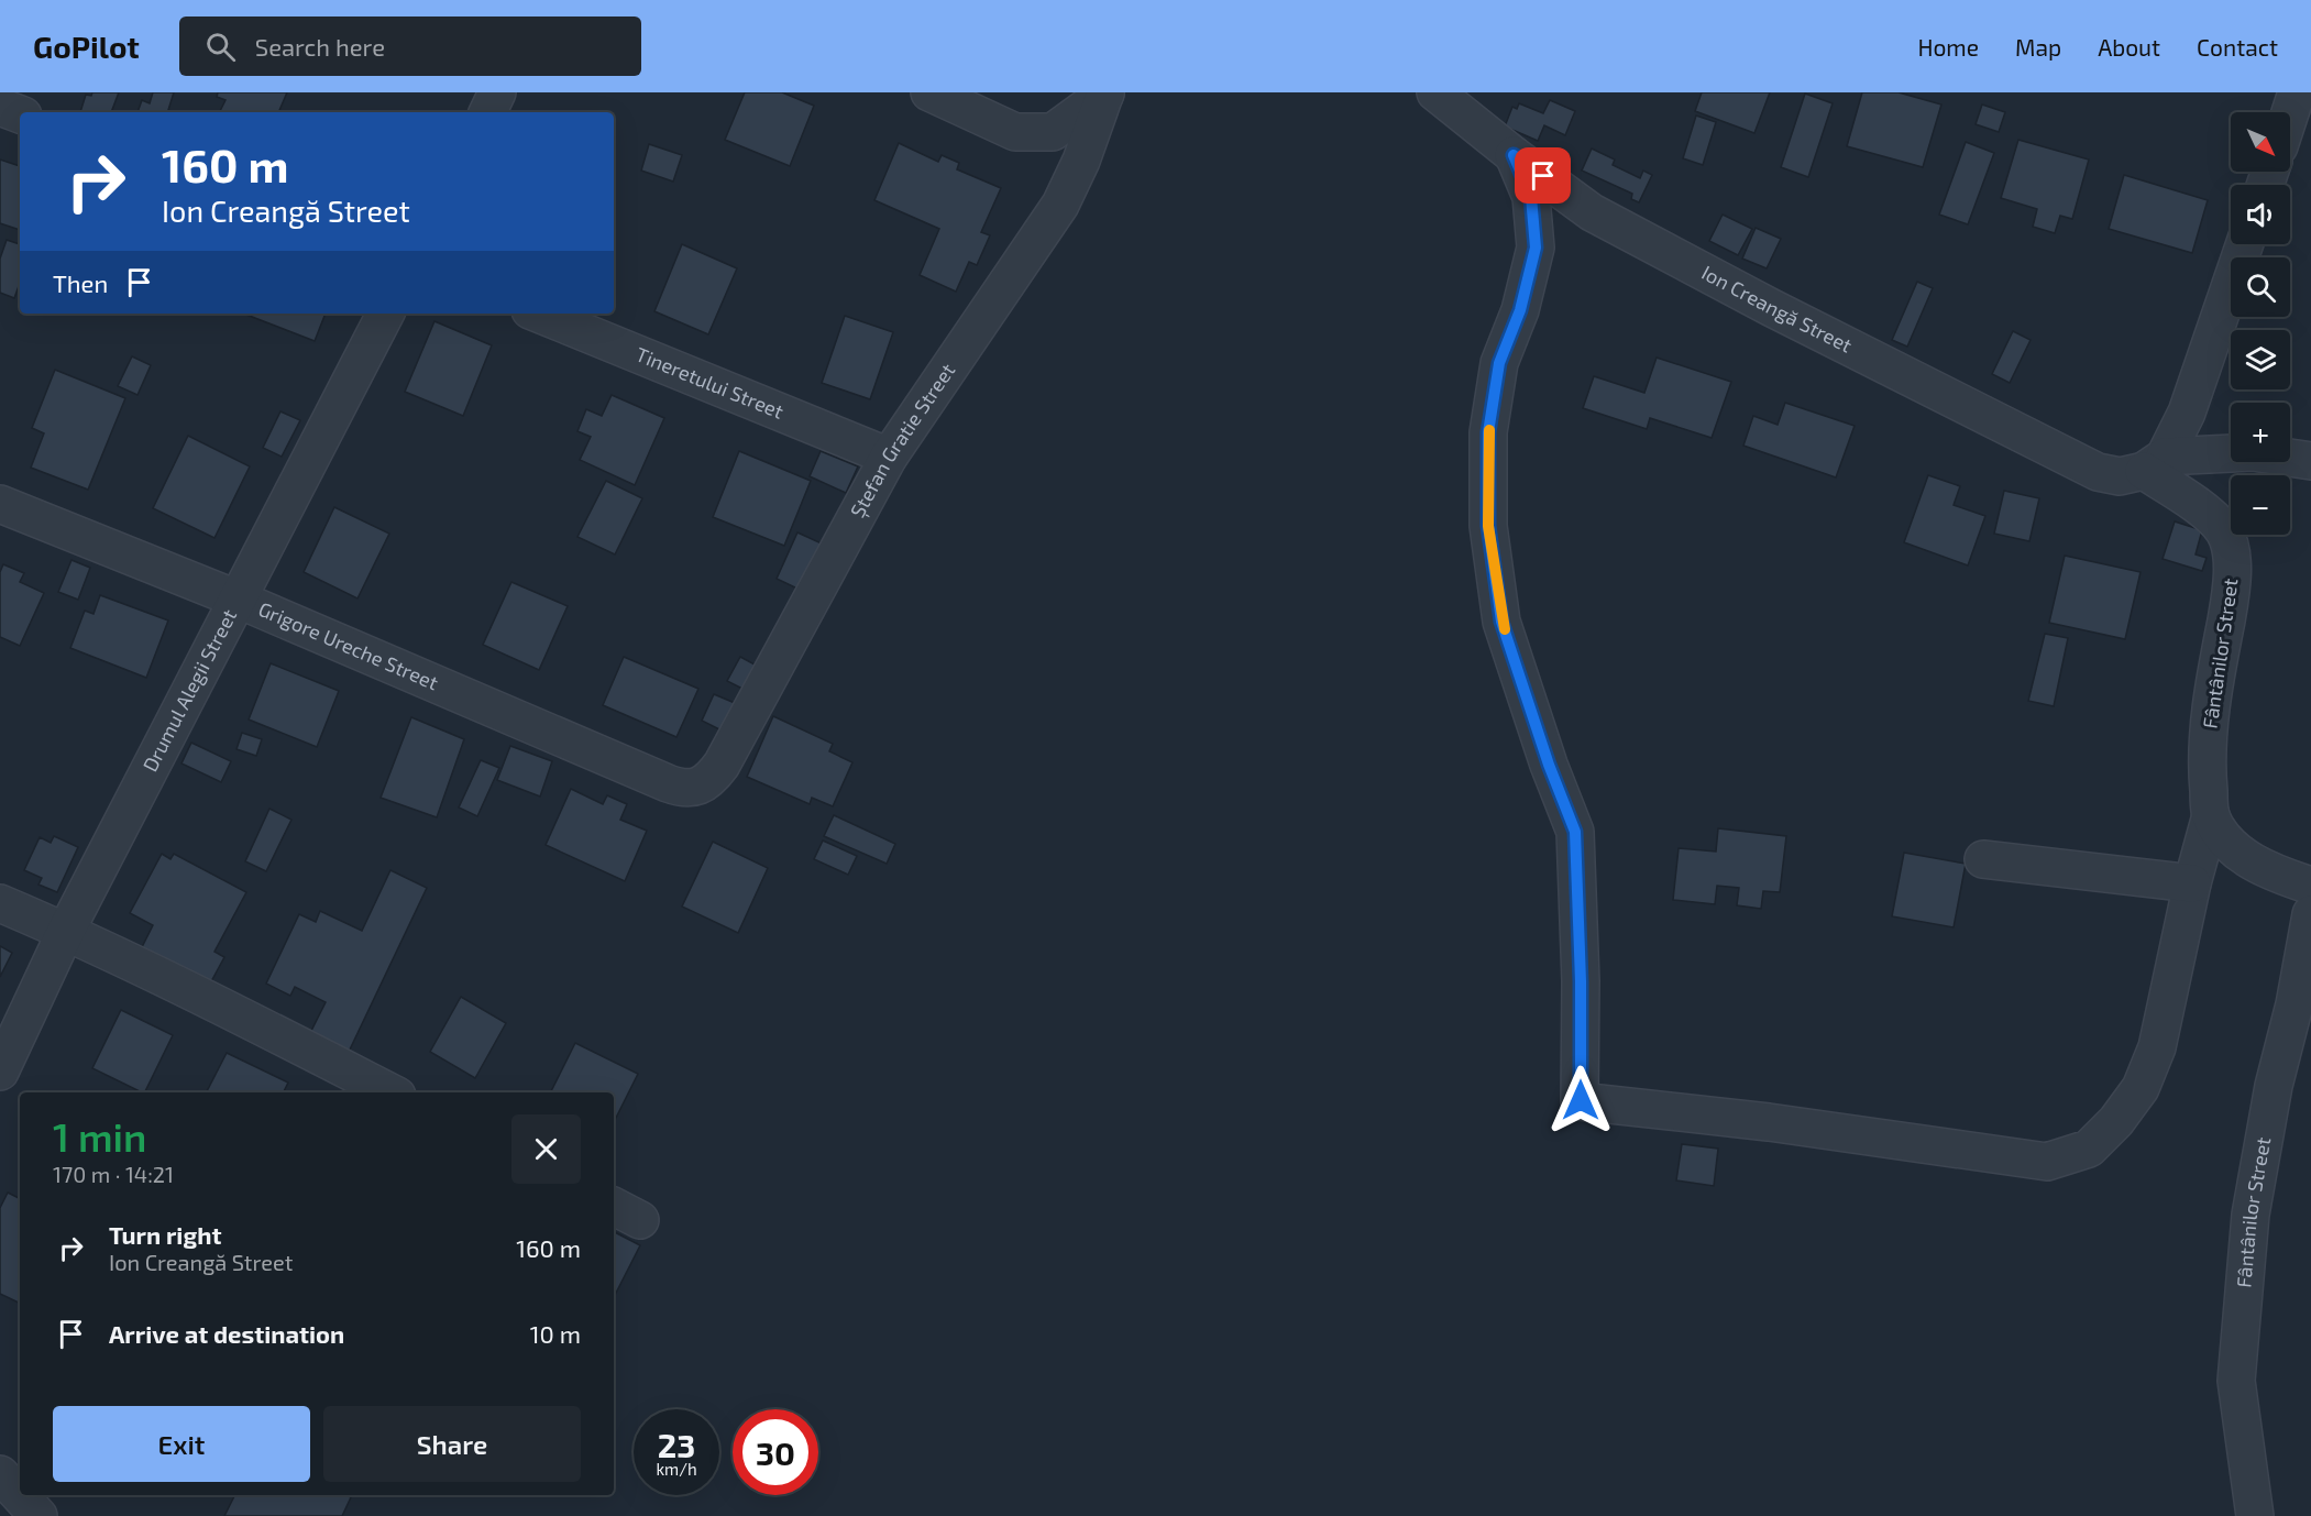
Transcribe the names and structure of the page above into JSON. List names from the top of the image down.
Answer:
{
  "streets": {
    "street": [
      "Ion Creangă Street",
      "Tineretului Street",
      "Ștefan Gratie Street",
      "Grigore Ureche Street",
      "Fântânilor Street",
      "Drumul Alegii Street"
    ]
  },
  "crossings": [
    ["Ion Creangă Street", "Fântânilor Street"],
    ["Tineretului Street", "Ștefan Gratie Street"],
    ["Ștefan Gratie Street", "Grigore Ureche Street"],
    ["Grigore Ureche Street", "Drumul Alegii Street"]
  ],
  "north": "bottom right",
  "page": {
    "header": "GoPilot",
    "search": "Search here",
    "nav": [
      "Home",
      "Map",
      "About",
      "Contact"
    ],
    "map_buttons": ["+", "−"],
    "turn": ["160 m", "Ion Creangă Street"],
    "then": "Then",
    "heading": ["1 min", "170 m · 14:21"],
    "list": [
      {
        "name": "Turn right",
        "note": "Ion Creangă Street",
        "value": "160 m"
      },
      {
        "name": "Arrive at destination",
        "value": "10 m"
      }
    ],
    "buttons": ["Exit", "Share"],
    "speed": "23 km/h",
    "limit": "30"
  }
}
